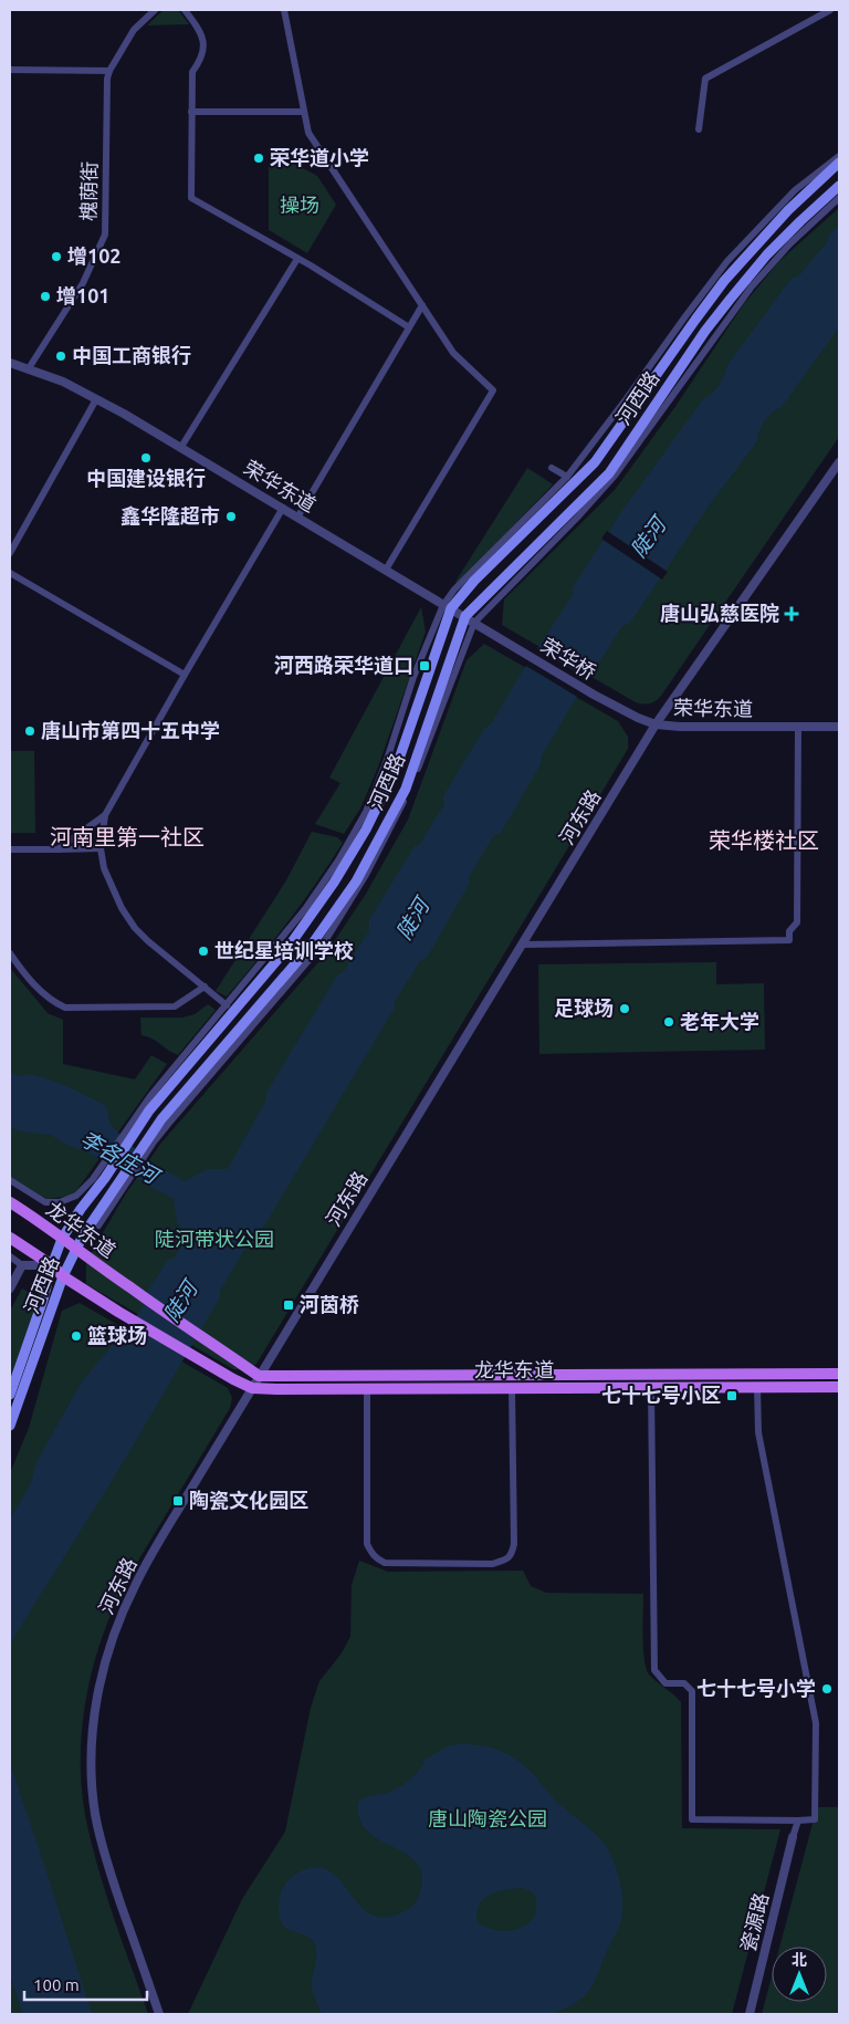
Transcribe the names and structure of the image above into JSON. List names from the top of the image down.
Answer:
{
  "streets": {
    "main road": ["河西路", "龙华东道"],
    "street": [
      "槐荫街",
      "荣华东道",
      "荣华桥",
      "河东路",
      "瓷源路"
    ]
  },
  "crossings": [
    ["槐荫街", "荣华东道"],
    ["河西路", "荣华东道"],
    ["河西路", "龙华东道"],
    ["荣华东道", "荣华桥"],
    ["荣华东道", "河东路"],
    ["河东路", "龙华东道"]
  ],
  "districts": ["河南里第一社区", "荣华楼社区"],
  "water": ["陡河", "李各庄河"],
  "parks": ["操场", "陡河带状公园", "唐山陶瓷公园"],
  "places": {
    "other": [
      "荣华道小学",
      "增102",
      "增101",
      "中国工商银行",
      "中国建设银行",
      "鑫华隆超市",
      "唐山市第四十五中学",
      "世纪星培训学校",
      "足球场",
      "老年大学",
      "篮球场",
      "七十七号小学"
    ],
    "health": ["唐山弘慈医院"],
    "transit": [
      "河西路荣华道口",
      "河茵桥",
      "七十七号小区",
      "陶瓷文化园区"
    ]
  },
  "scale_bar": "100 m",
  "north": "top"
}
